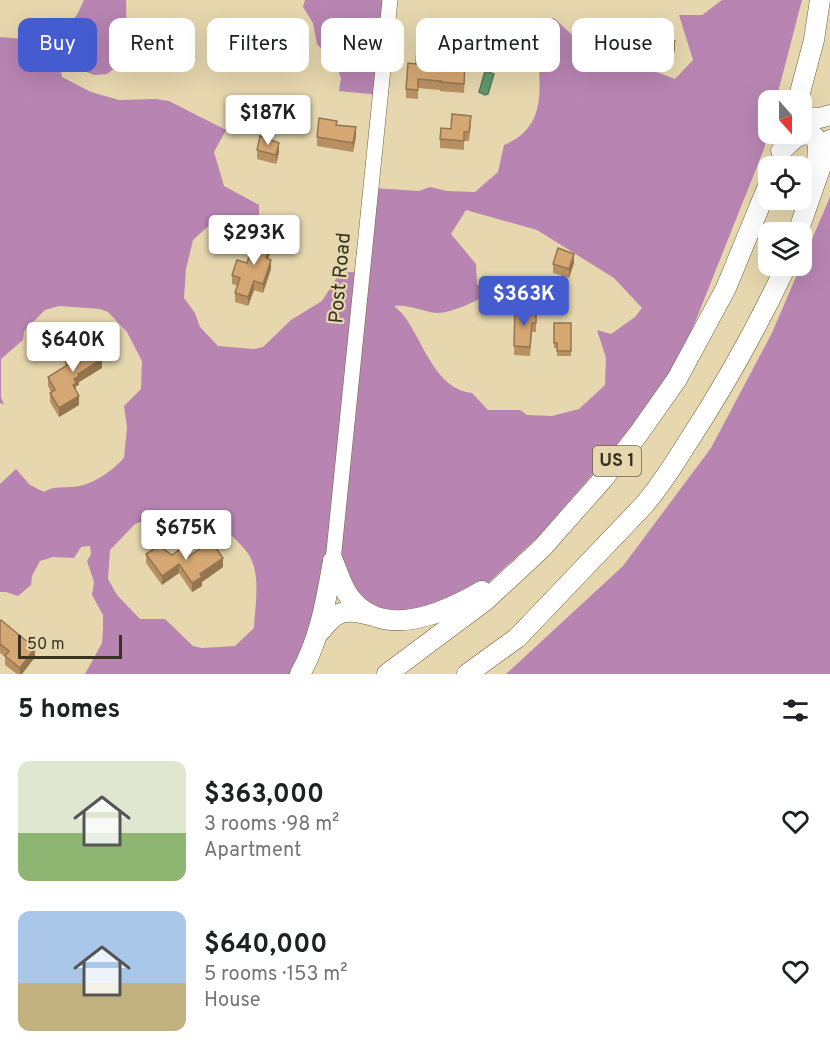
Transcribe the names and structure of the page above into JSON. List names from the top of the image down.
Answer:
{
  "streets": {
    "highway": ["US 1"],
    "street": ["Post Road"]
  },
  "scale_bar": "50 m",
  "north": "bottom",
  "page": {
    "chip": [
      "Buy",
      "Rent",
      "Filters",
      "New",
      "Apartment",
      "House"
    ],
    "price": [
      "$187K",
      "$293K",
      "$363K",
      "$640K",
      "$675K"
    ],
    "scale": "50 m",
    "heading": "5 homes",
    "list": [
      {
        "name": "$363,000",
        "note": "3 rooms · 98 m² · Apartment"
      },
      {
        "name": "$640,000",
        "note": "5 rooms · 153 m² · House"
      }
    ]
  }
}
